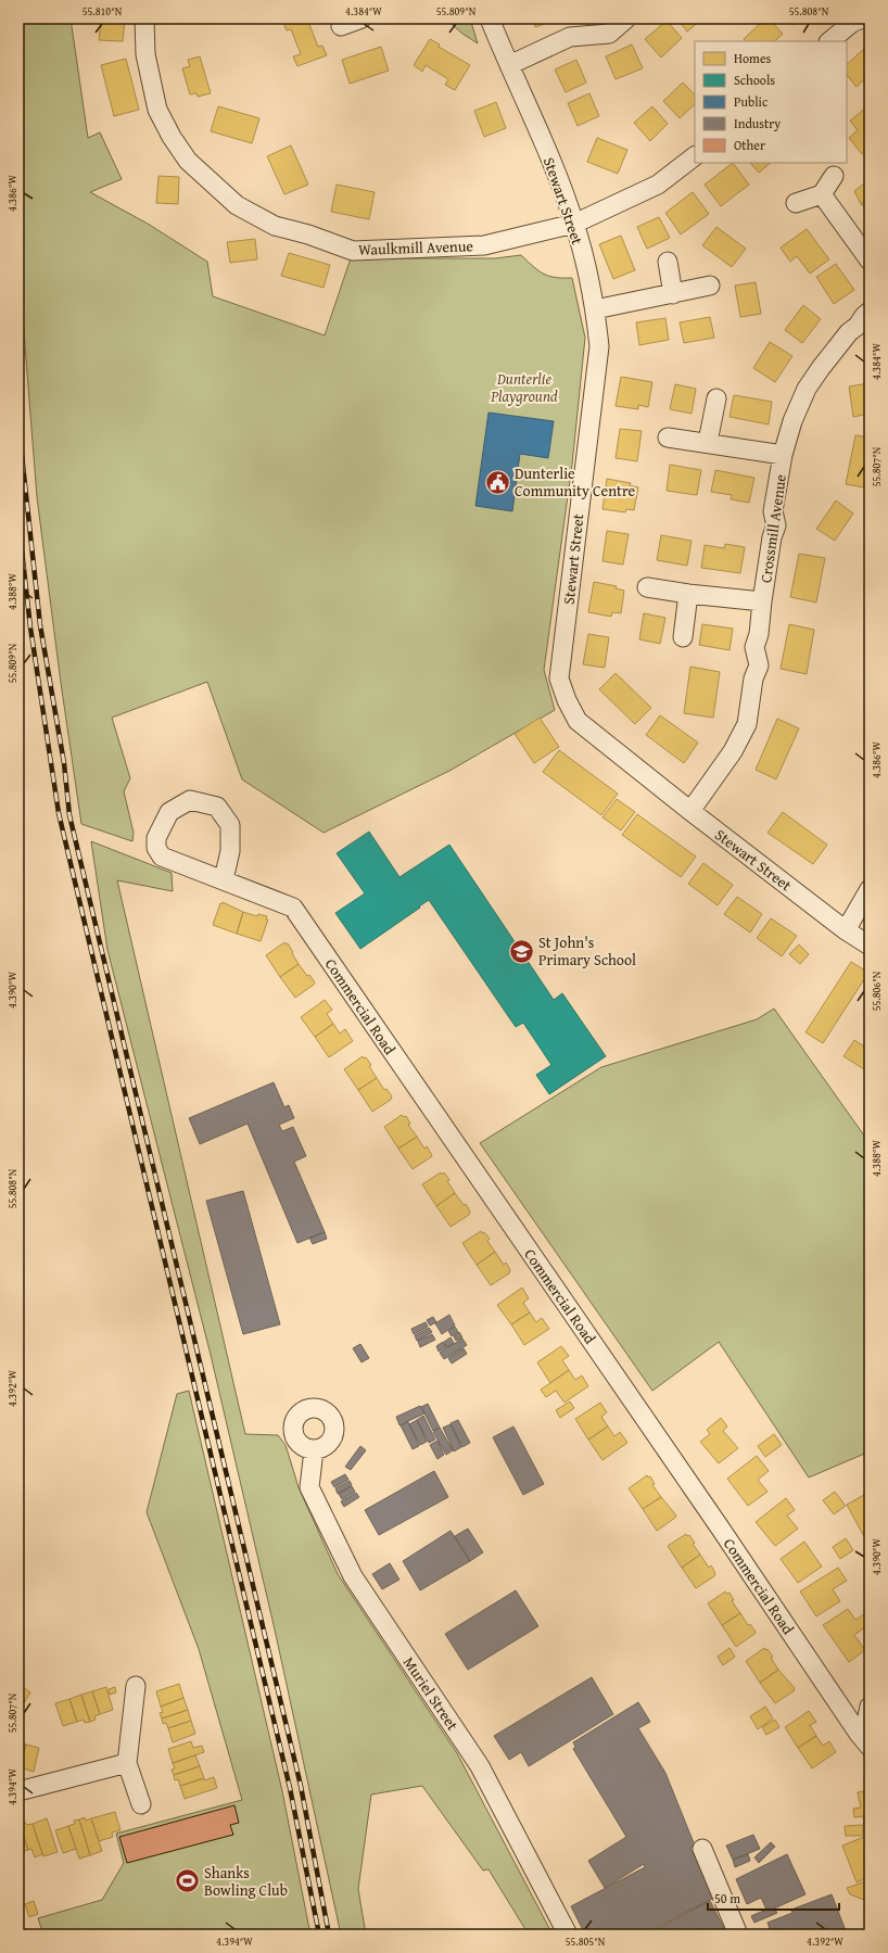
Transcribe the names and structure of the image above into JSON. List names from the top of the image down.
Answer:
{
  "streets": {
    "street": [
      "Stewart Street",
      "Waulkmill Avenue",
      "Crossmill Avenue",
      "Commercial Road",
      "Muriel Street"
    ]
  },
  "crossings": [
    ["Stewart Street", "Waulkmill Avenue"],
    ["Stewart Street", "Crossmill Avenue"]
  ],
  "parks": ["Dunterlie Playground"],
  "places": {
    "public building": ["Dunterlie Community Centre"],
    "school or university": ["St John's Primary School"],
    "sports": ["Shanks Bowling Club"]
  },
  "legend": [
    "Homes",
    "Schools",
    "Public",
    "Industry",
    "Other"
  ],
  "scale_bar": "50 m",
  "coordinates": [
    "55.810°N",
    "4.384°W",
    "55.809°N",
    "55.808°N",
    "4.386°W",
    "55.807°N",
    "4.388°W",
    "4.390°W",
    "55.806°N",
    "4.392°W",
    "4.394°W",
    "55.805°N"
  ]
}
